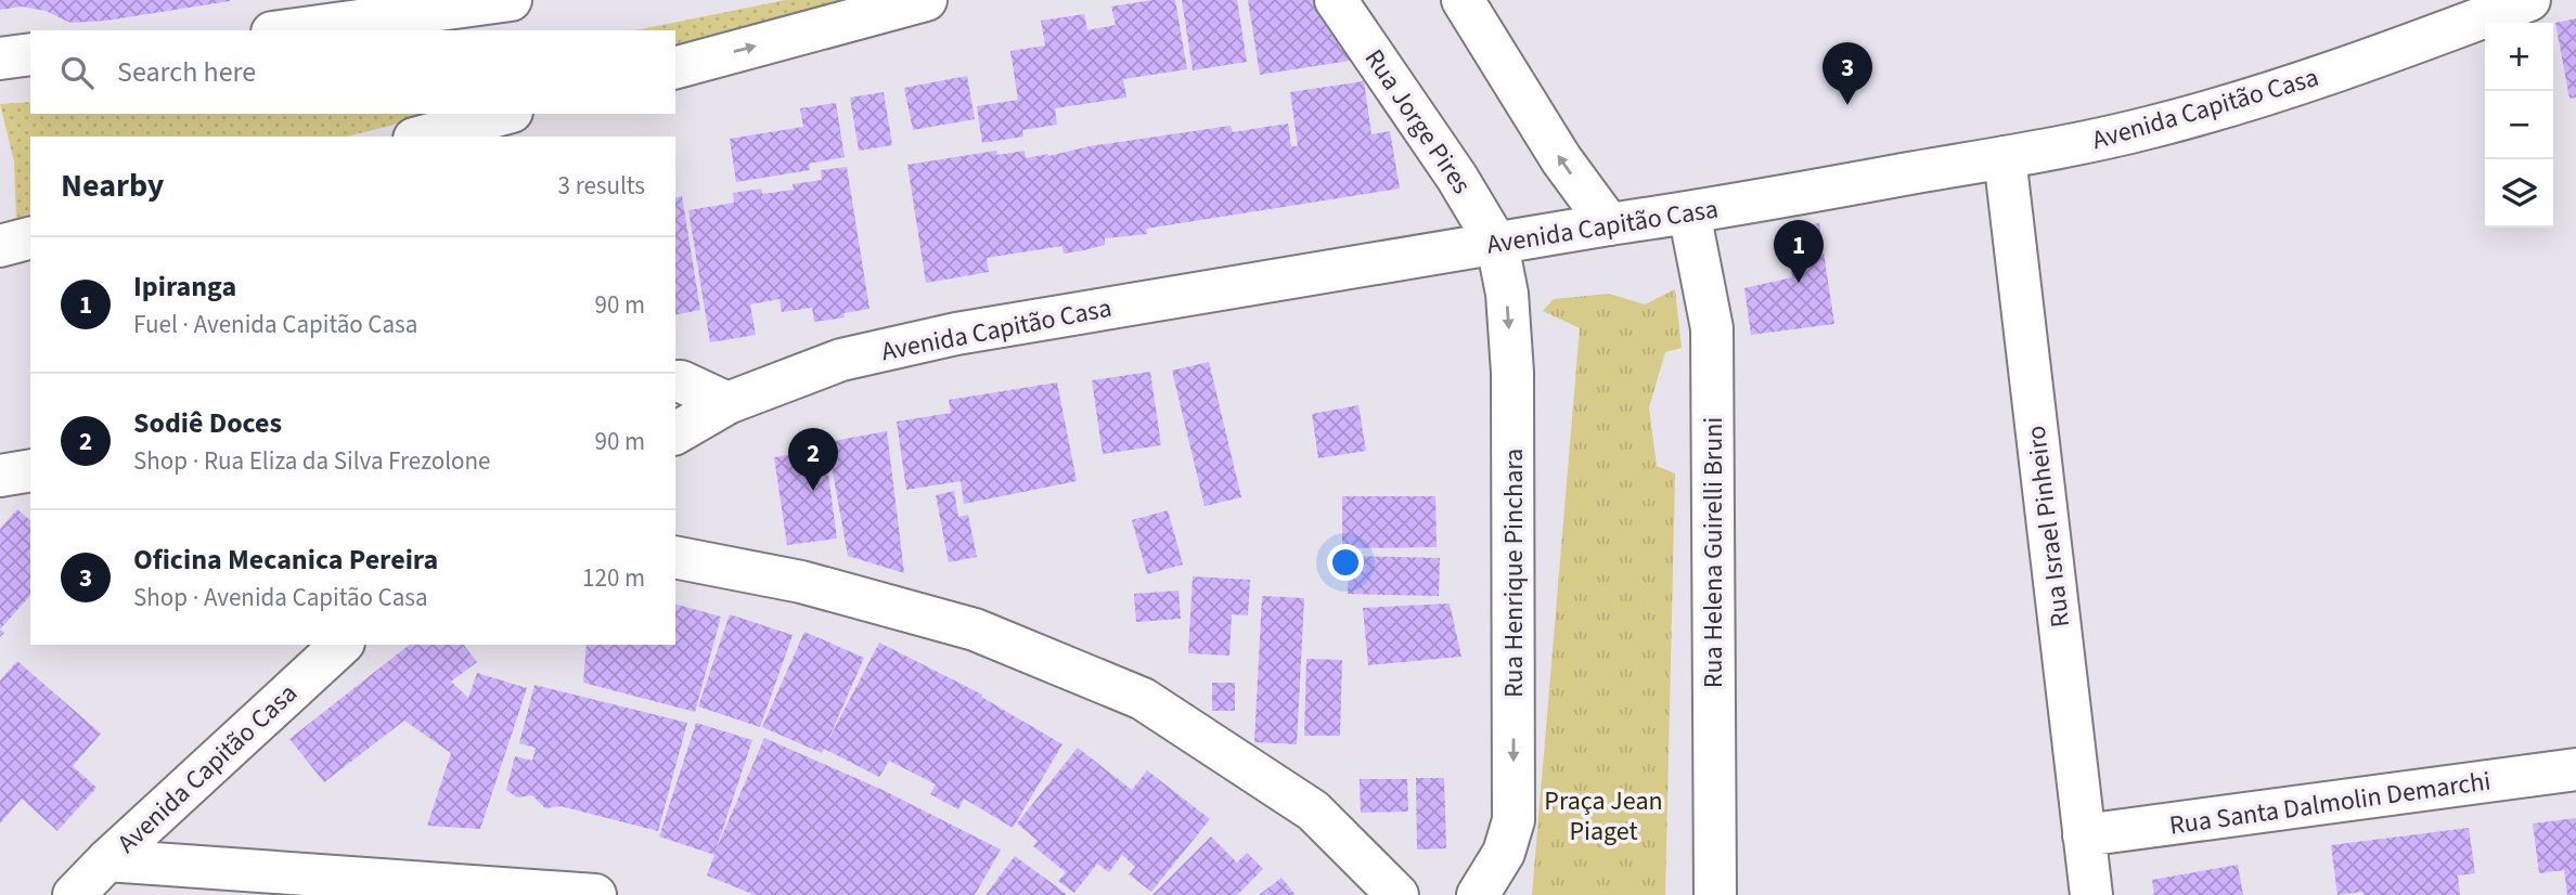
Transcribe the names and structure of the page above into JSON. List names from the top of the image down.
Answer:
{
  "streets": {
    "street": [
      "Avenida Capitão Casa",
      "Rua Jorge Pires",
      "Rua Israel Pinheiro",
      "Rua Helena Guirelli Bruni",
      "Rua Henrique Pinchara",
      "Rua Santa Dalmolin Demarchi"
    ]
  },
  "crossings": [
    ["Avenida Capitão Casa", "Rua Jorge Pires"],
    ["Avenida Capitão Casa", "Rua Israel Pinheiro"],
    ["Avenida Capitão Casa", "Rua Helena Guirelli Bruni"],
    ["Avenida Capitão Casa", "Rua Henrique Pinchara"],
    ["Rua Jorge Pires", "Rua Henrique Pinchara"],
    ["Rua Israel Pinheiro", "Rua Santa Dalmolin Demarchi"]
  ],
  "one_way": ["Rua Henrique Pinchara"],
  "parks": ["Praça Jean Piaget"],
  "page": {
    "map_buttons": ["+", "−"],
    "search": "Search here",
    "pins": ["3", "1", "2"],
    "heading": ["Nearby", "3 results"],
    "list": [
      {
        "mark": "1",
        "name": "Ipiranga",
        "note": "Fuel · Avenida Capitão Casa",
        "value": "90 m"
      },
      {
        "mark": "2",
        "name": "Sodiê Doces",
        "note": "Shop · Rua Eliza da Silva Frezolone",
        "value": "90 m"
      },
      {
        "mark": "3",
        "name": "Oficina Mecanica Pereira",
        "note": "Shop · Avenida Capitão Casa",
        "value": "120 m"
      }
    ]
  }
}
